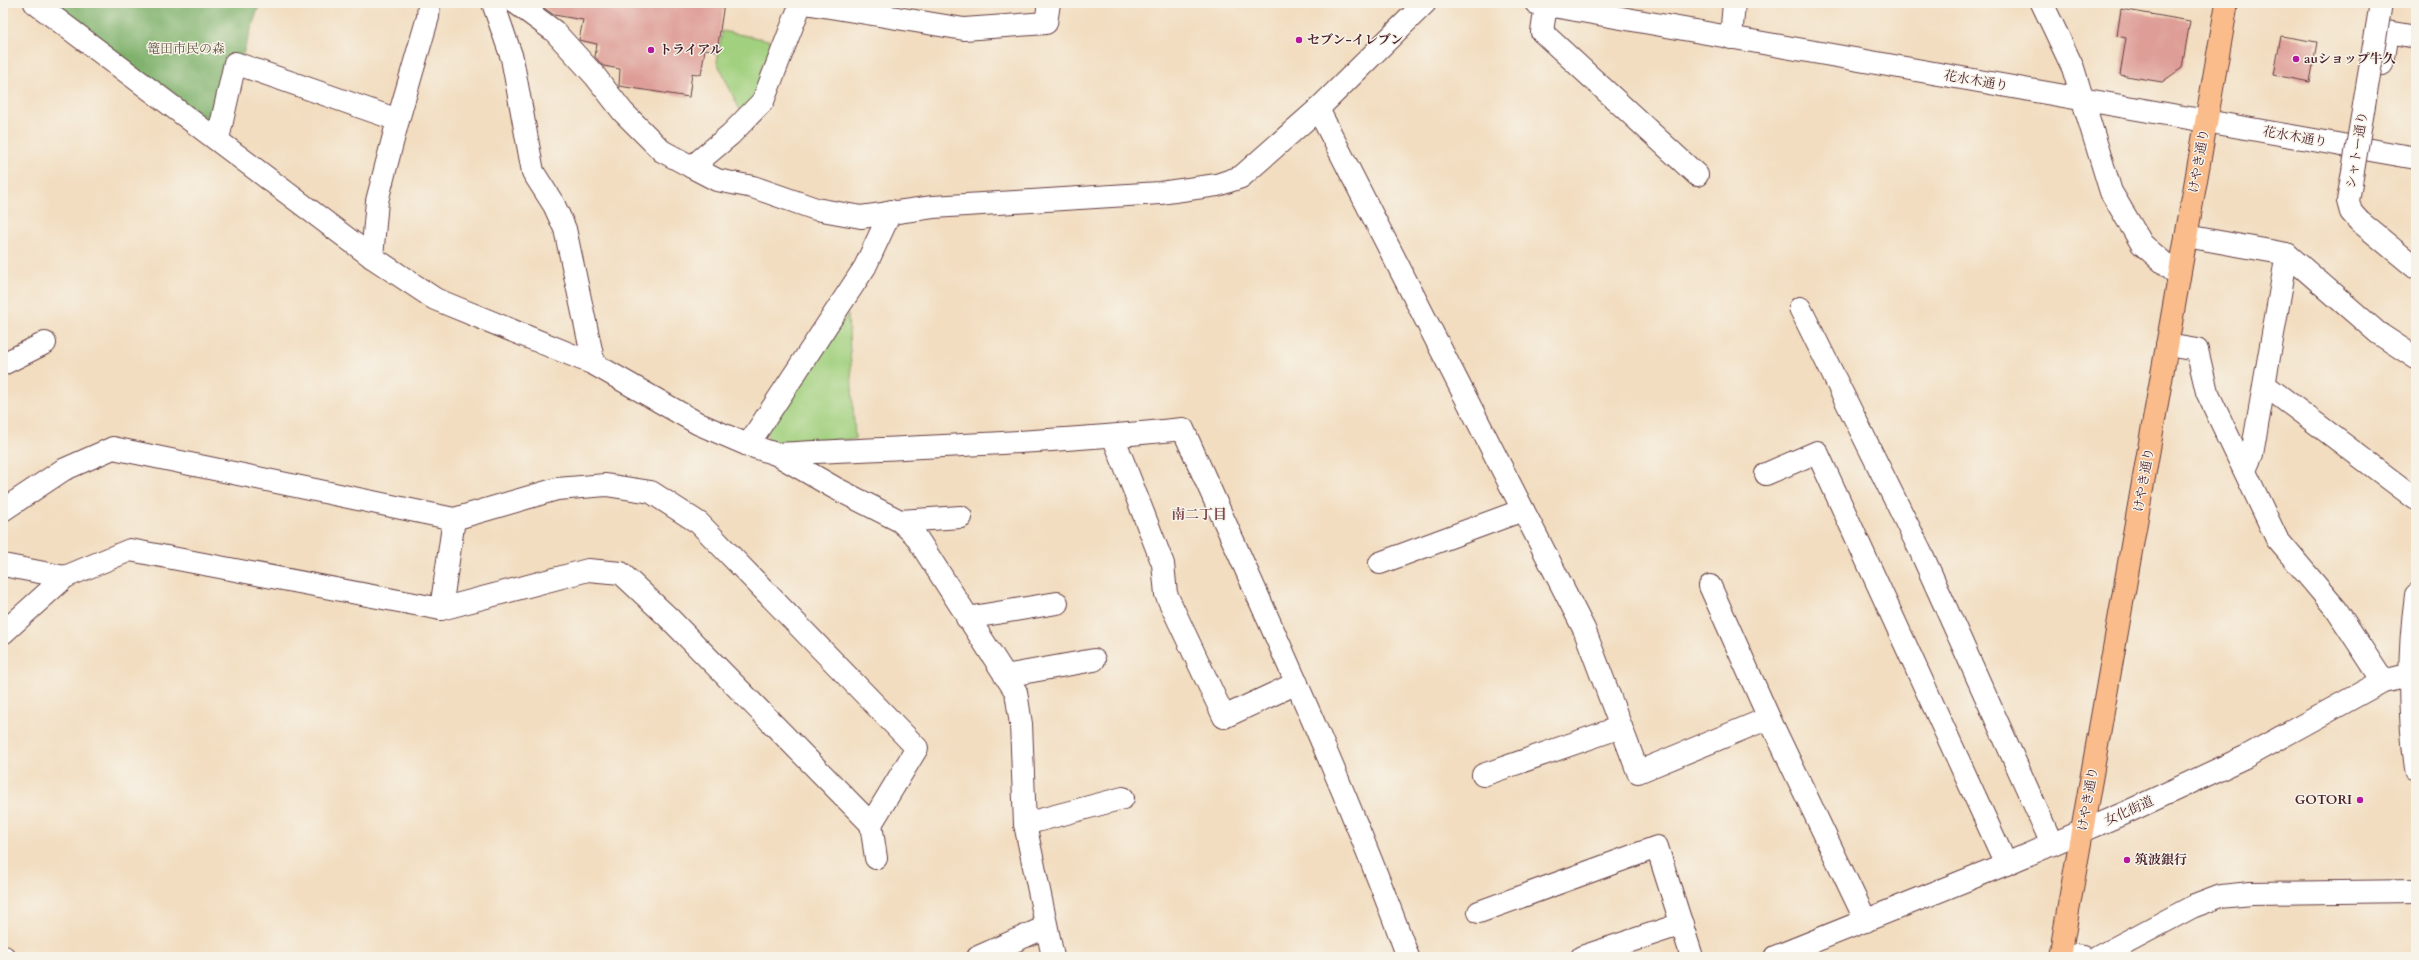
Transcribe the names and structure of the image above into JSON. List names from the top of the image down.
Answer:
{
  "streets": {
    "main road": ["けやき通り"],
    "street": ["花水木通り", "シャトー通り", "女化街道"]
  },
  "crossings": [
    ["花水木通り", "けやき通り"],
    ["けやき通り", "女化街道"]
  ],
  "districts": ["南二丁目"],
  "parks": ["篭田市民の森"],
  "places": [
    "セブン-イレブン",
    "トライアル",
    "auショップ牛久",
    "GOTORI",
    "筑波銀行"
  ]
}
